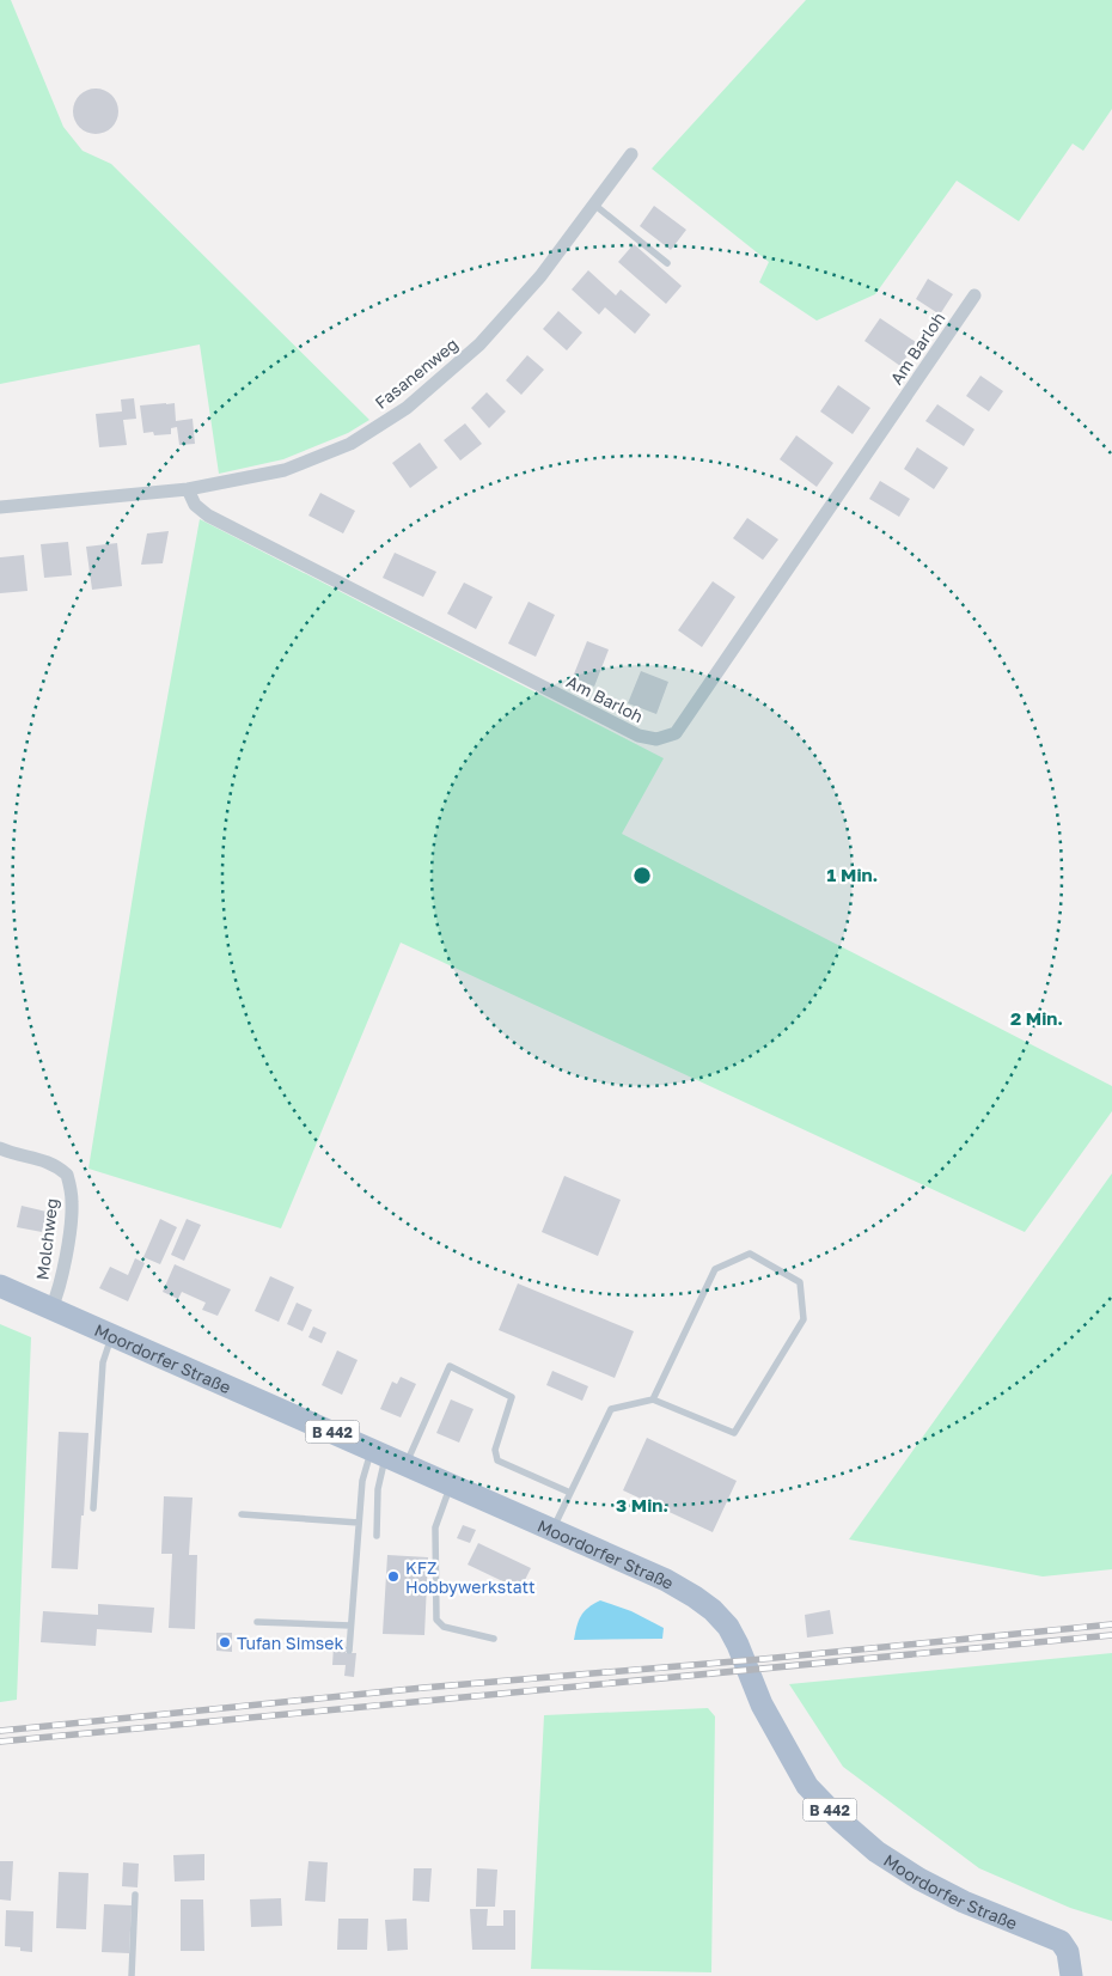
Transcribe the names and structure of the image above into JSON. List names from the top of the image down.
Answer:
{
  "streets": {
    "main road": ["Moordorfer Straße", "B 442"],
    "street": ["Am Barloh", "Fasanenweg", "Molchweg"]
  },
  "crossings": [
    ["Am Barloh", "Fasanenweg"],
    ["Molchweg", "Moordorfer Straße"]
  ],
  "places": ["KFZ Hobbywerkstatt", "Tufan Simsek"],
  "rings": ["1 Min.", "2 Min.", "3 Min."]
}
